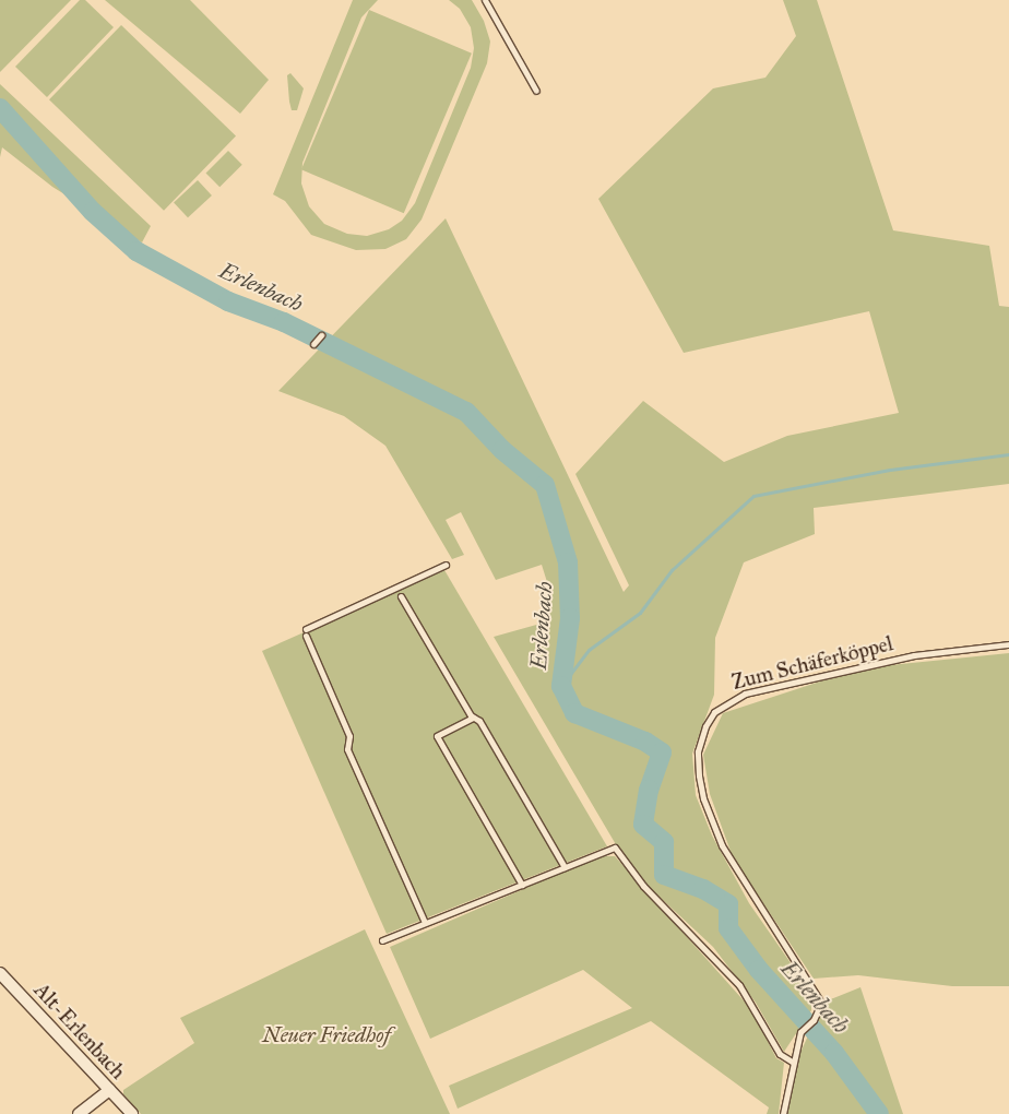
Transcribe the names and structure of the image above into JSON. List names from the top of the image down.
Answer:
{
  "streets": {
    "street": ["Alt-Erlenbach"],
    "lane": ["Zum Schäferköppel"]
  },
  "water": ["Erlenbach"],
  "parks": ["Neuer Friedhof"]
}
